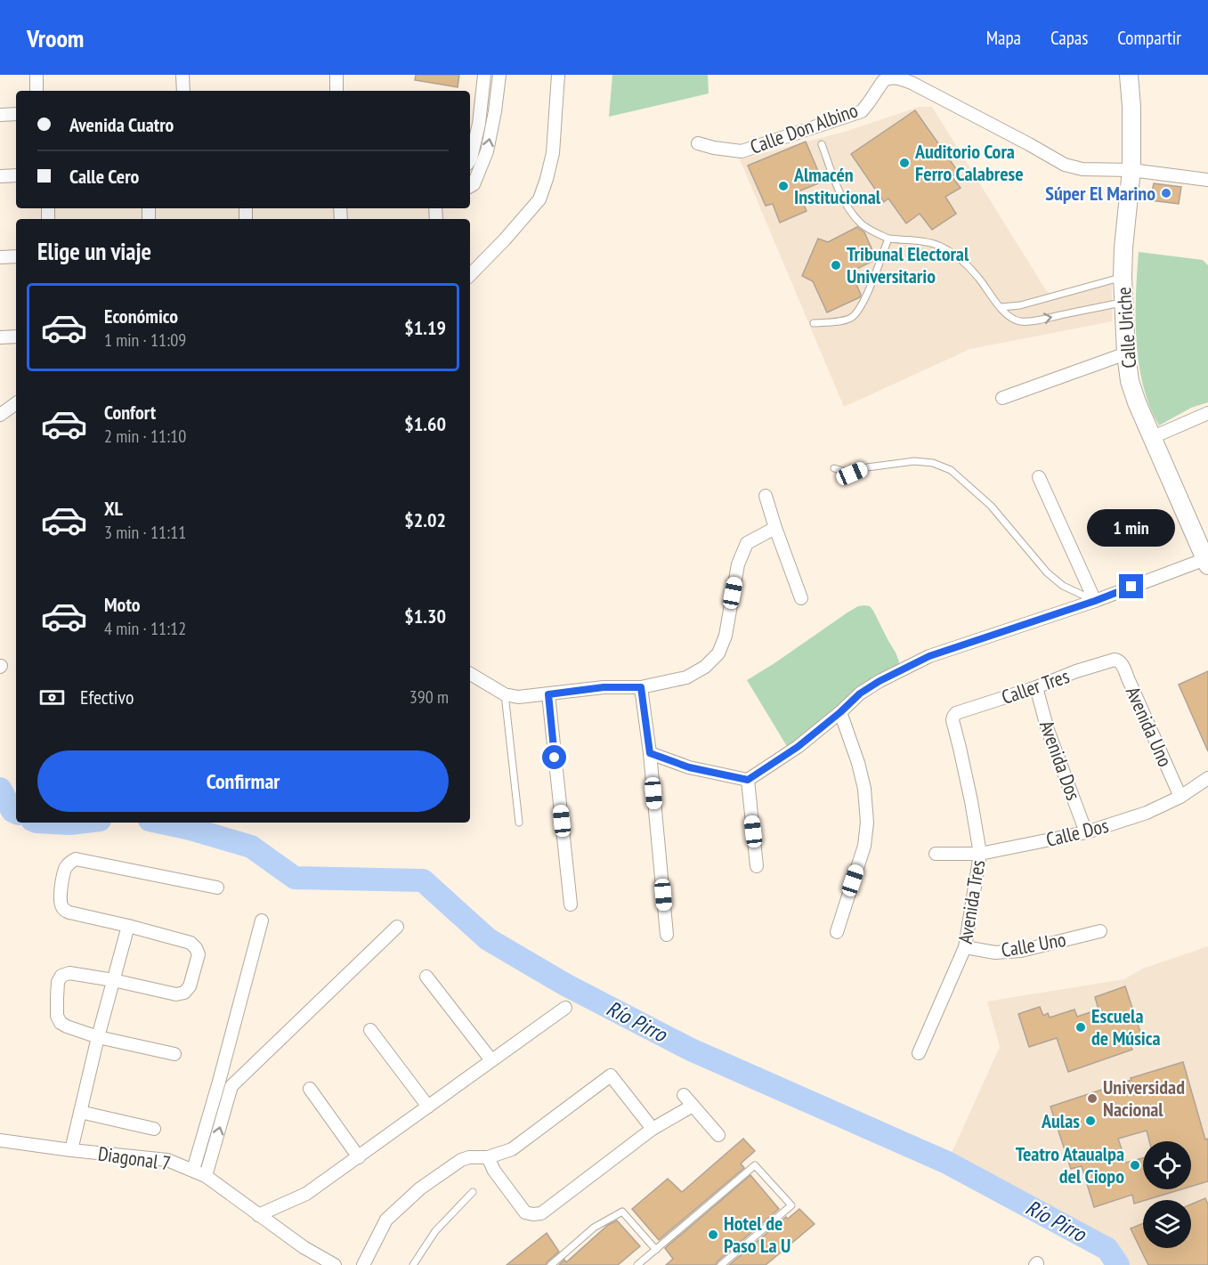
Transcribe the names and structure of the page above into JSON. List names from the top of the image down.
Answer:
{
  "streets": {
    "main road": ["Calle Uriche"],
    "street": [
      "Calle Don Albino",
      "Caller Tres",
      "Avenida Uno",
      "Avenida Dos",
      "Calle Dos",
      "Avenida Tres",
      "Calle Uno",
      "Diagonal 7"
    ]
  },
  "crossings": [
    ["Calle Don Albino", "Calle Uriche"],
    ["Caller Tres", "Avenida Uno"],
    ["Caller Tres", "Avenida Dos"],
    ["Caller Tres", "Avenida Tres"],
    ["Avenida Uno", "Calle Dos"],
    ["Avenida Dos", "Calle Dos"],
    ["Calle Dos", "Avenida Tres"],
    ["Avenida Tres", "Calle Uno"]
  ],
  "water": ["Río Pirro"],
  "places": [
    "Auditorio Cora Ferro Calabrese",
    "Almacén Institucional",
    "Súper El Marino",
    "Tribunal Electoral Universitario",
    "Escuela de Música",
    "Universidad Nacional",
    "Aulas",
    "Teatro Ataualpa del Ciopo",
    "Hotel de Paso La U"
  ],
  "page": {
    "header": "Vroom",
    "nav": ["Mapa", "Capas", "Compartir"],
    "banner": ["Avenida Cuatro", "Calle Cero"],
    "heading": "Elige un viaje",
    "list": [
      {
        "name": "Económico",
        "note": "1 min · 11:09",
        "value": "$1.19"
      },
      {
        "name": "Confort",
        "note": "2 min · 11:10",
        "value": "$1.60"
      },
      {
        "name": "XL",
        "note": "3 min · 11:11",
        "value": "$2.02"
      },
      {
        "name": "Moto",
        "note": "4 min · 11:12",
        "value": "$1.30"
      }
    ],
    "bubble": "1 min",
    "pay": ["Efectivo", "390 m"],
    "buttons": "Confirmar"
  }
}
